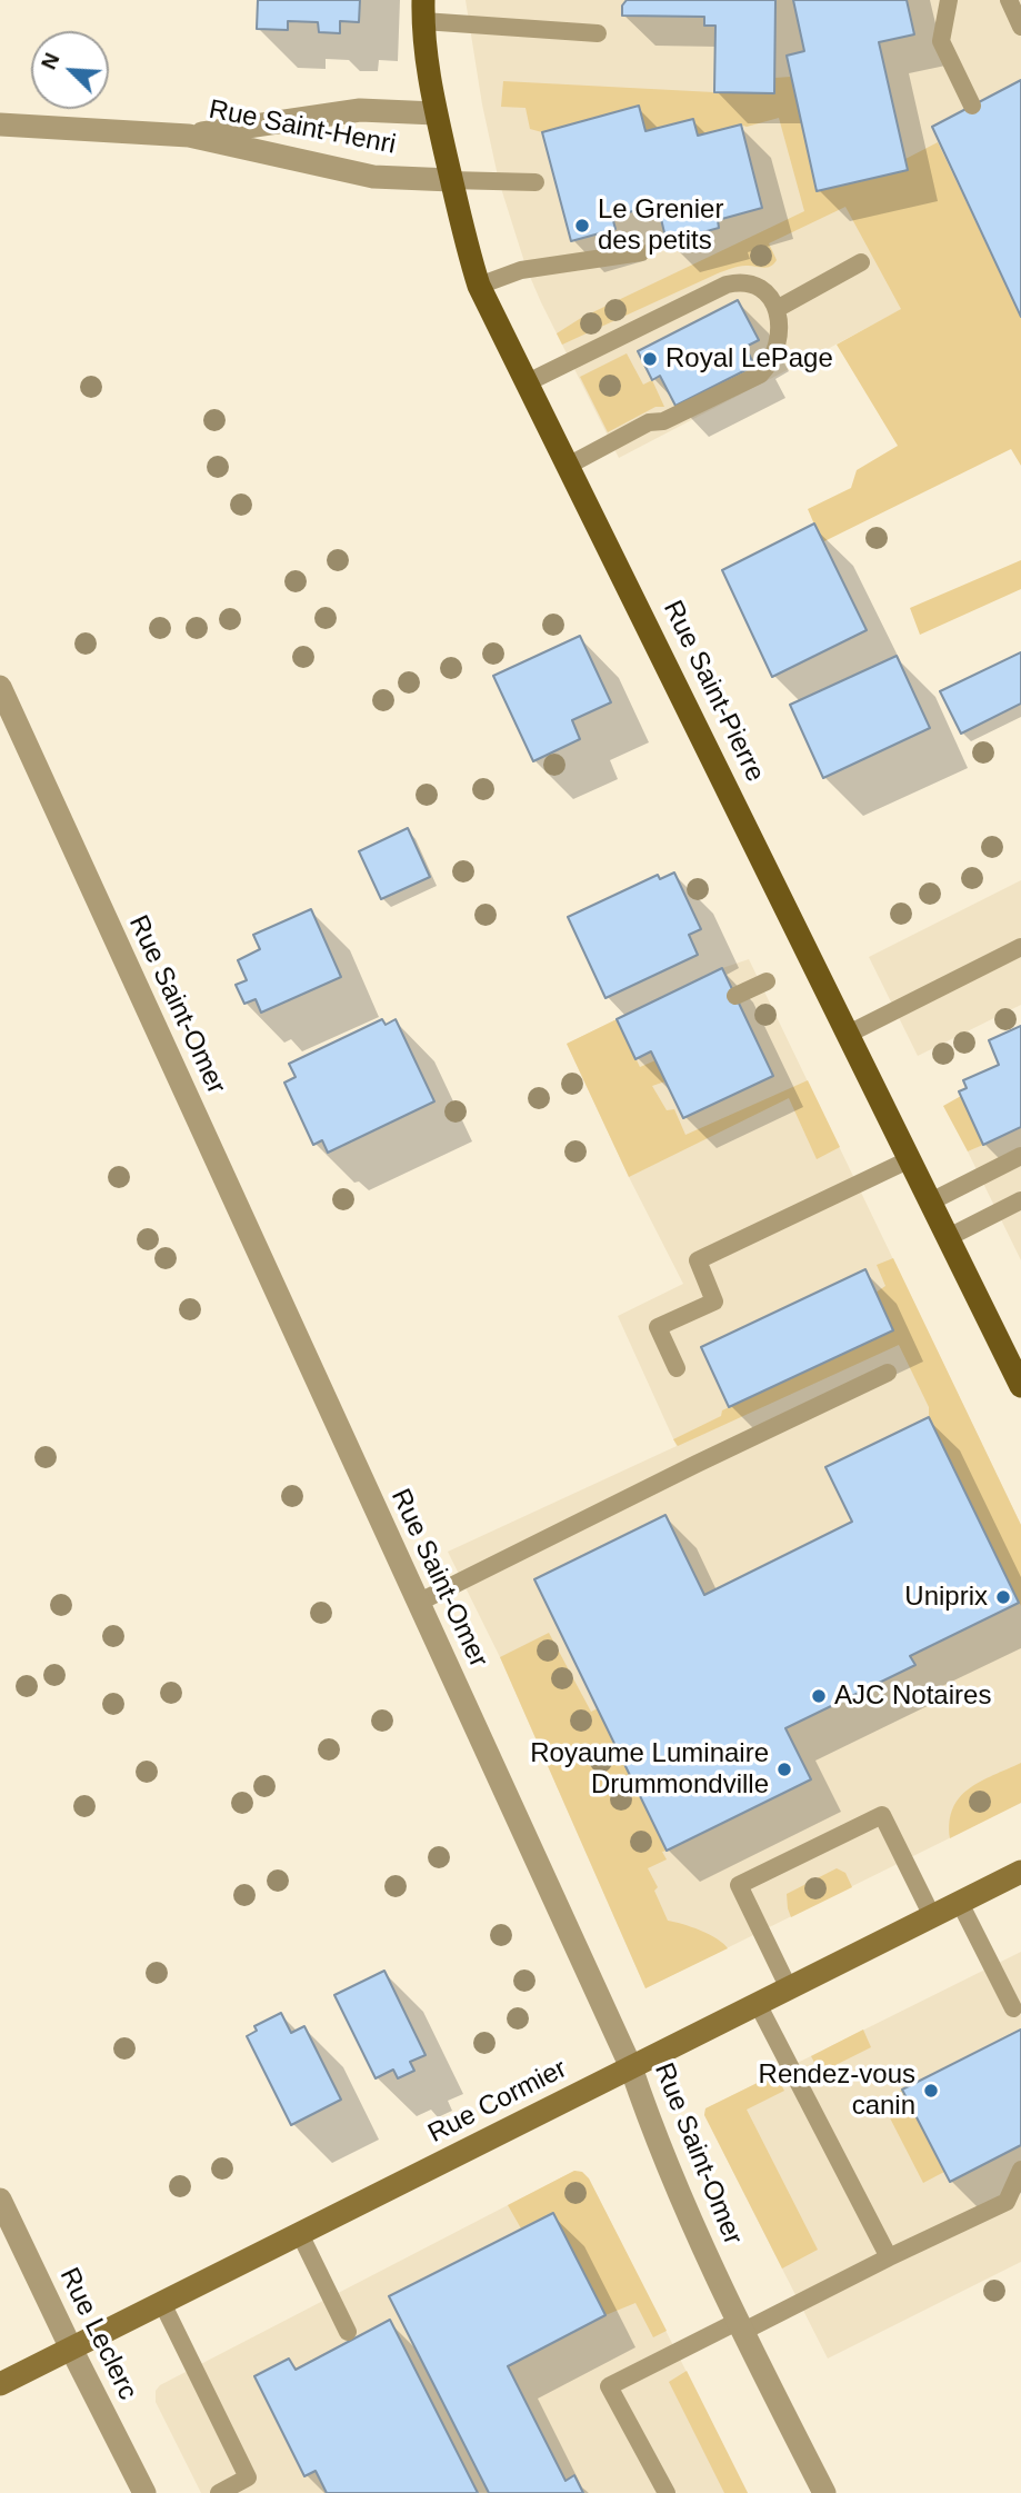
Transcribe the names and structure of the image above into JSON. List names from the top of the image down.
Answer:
{
  "streets": {
    "main road": ["Rue Saint-Pierre"],
    "street": [
      "Rue Saint-Henri",
      "Rue Saint-Omer",
      "Rue Cormier",
      "Rue Leclerc"
    ]
  },
  "crossings": [
    ["Rue Saint-Henri", "Rue Saint-Pierre"],
    ["Rue Saint-Omer", "Rue Cormier"],
    ["Rue Cormier", "Rue Leclerc"]
  ],
  "places": [
    "Le Grenier des petits",
    "Royal LePage",
    "Uniprix",
    "AJC Notaires",
    "Royaume Luminaire Drummondville",
    "Rendez-vous canin"
  ],
  "north": "top left"
}
